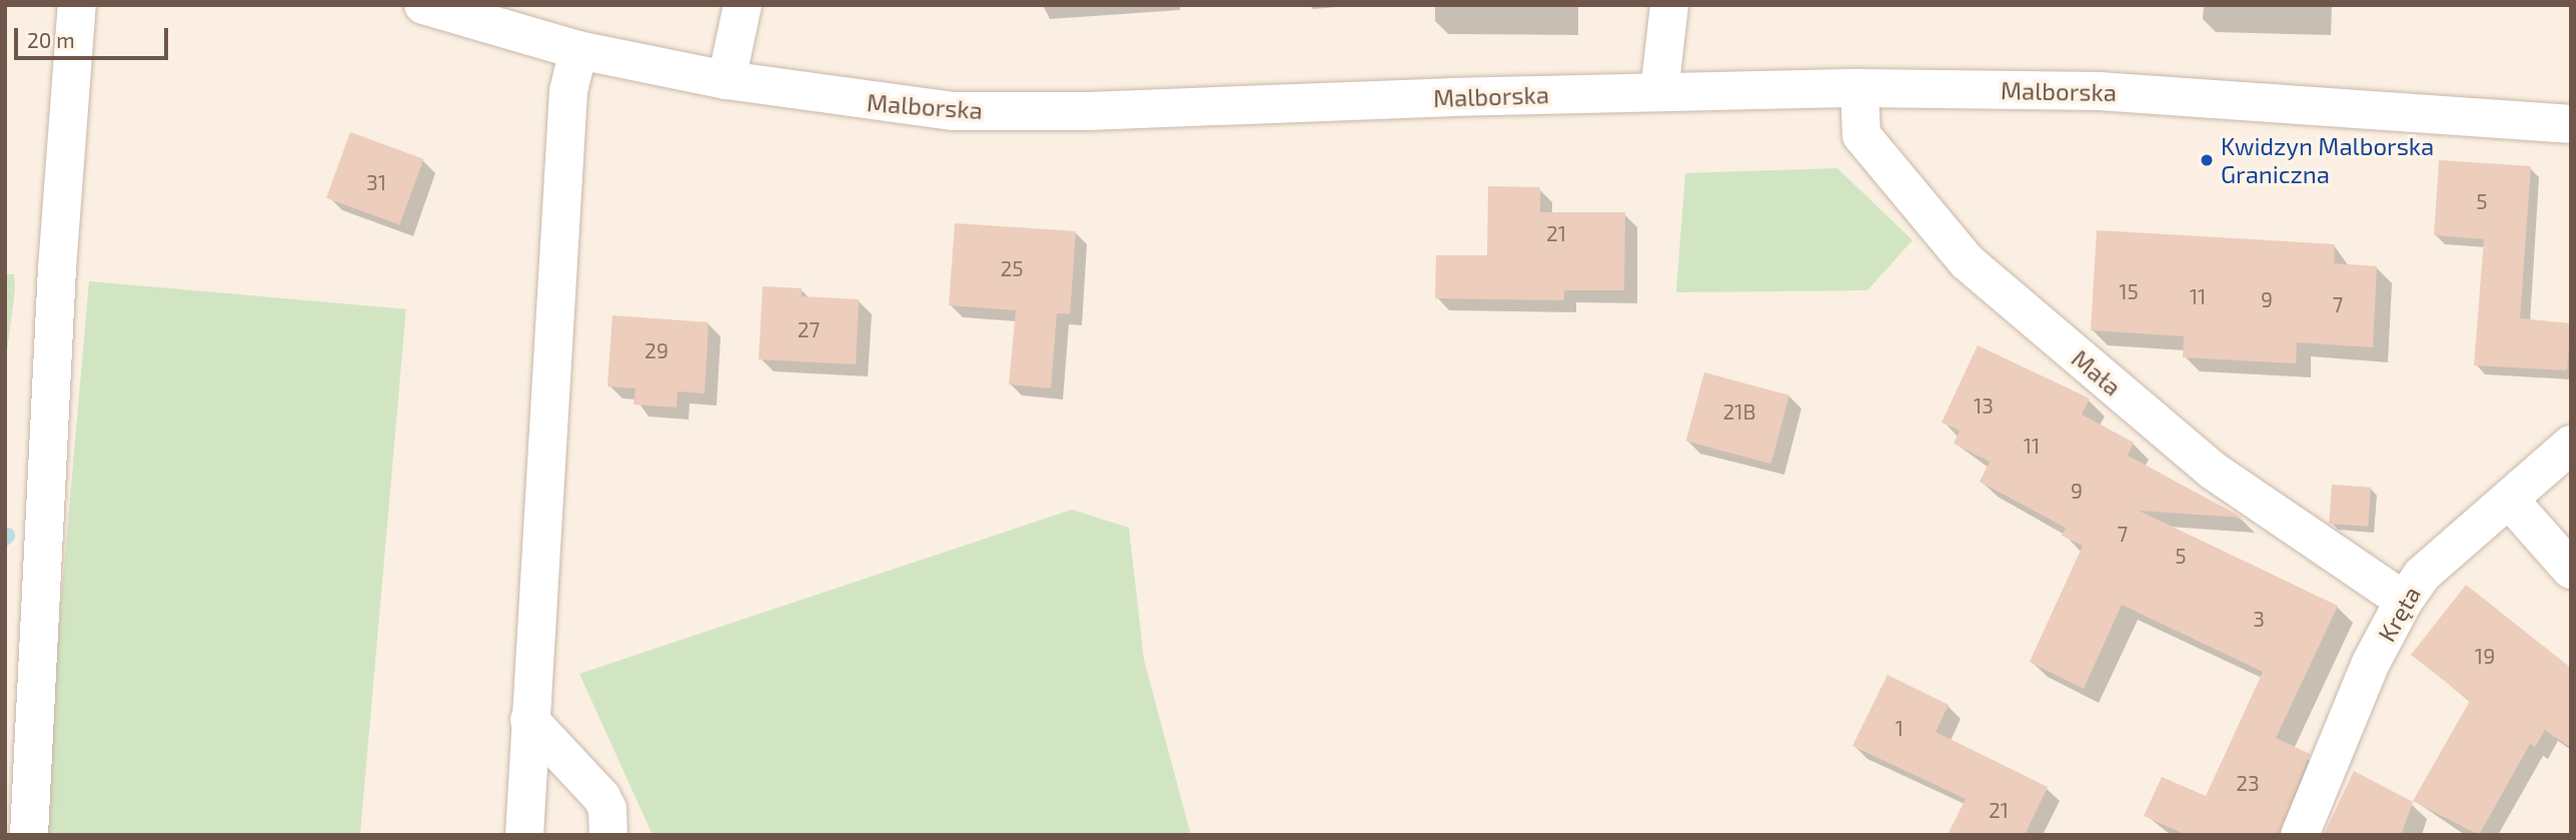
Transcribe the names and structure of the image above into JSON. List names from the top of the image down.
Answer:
{
  "streets": {
    "street": ["Malborska", "Mała", "Kręta"]
  },
  "crossings": [
    ["Malborska", "Mała"],
    ["Mała", "Kręta"]
  ],
  "places": ["Kwidzyn Malborska Graniczna"],
  "house_numbers": [
    "31",
    "5",
    "21",
    "25",
    "15",
    "11",
    "9",
    "7",
    "27",
    "29",
    "13",
    "21B",
    "11",
    "9",
    "7",
    "5",
    "3",
    "19",
    "1",
    "23",
    "21"
  ],
  "scale_bar": "20 m"
}
